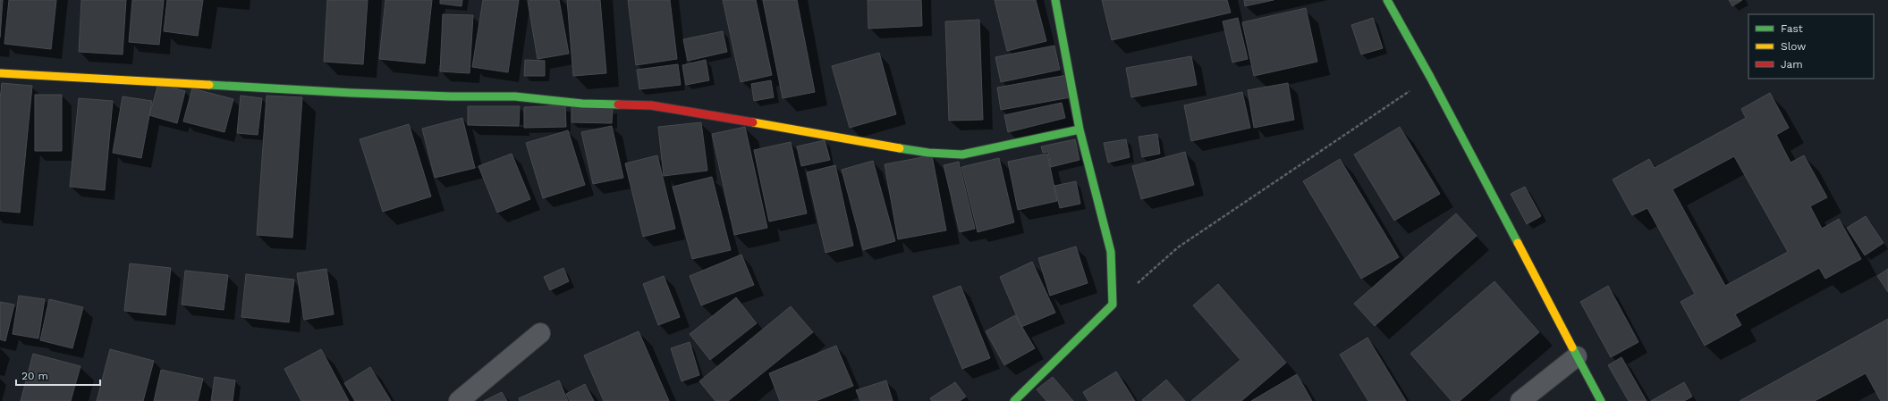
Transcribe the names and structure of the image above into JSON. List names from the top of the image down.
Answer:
{
  "legend": ["Fast", "Slow", "Jam"],
  "scale_bar": "20 m"
}
